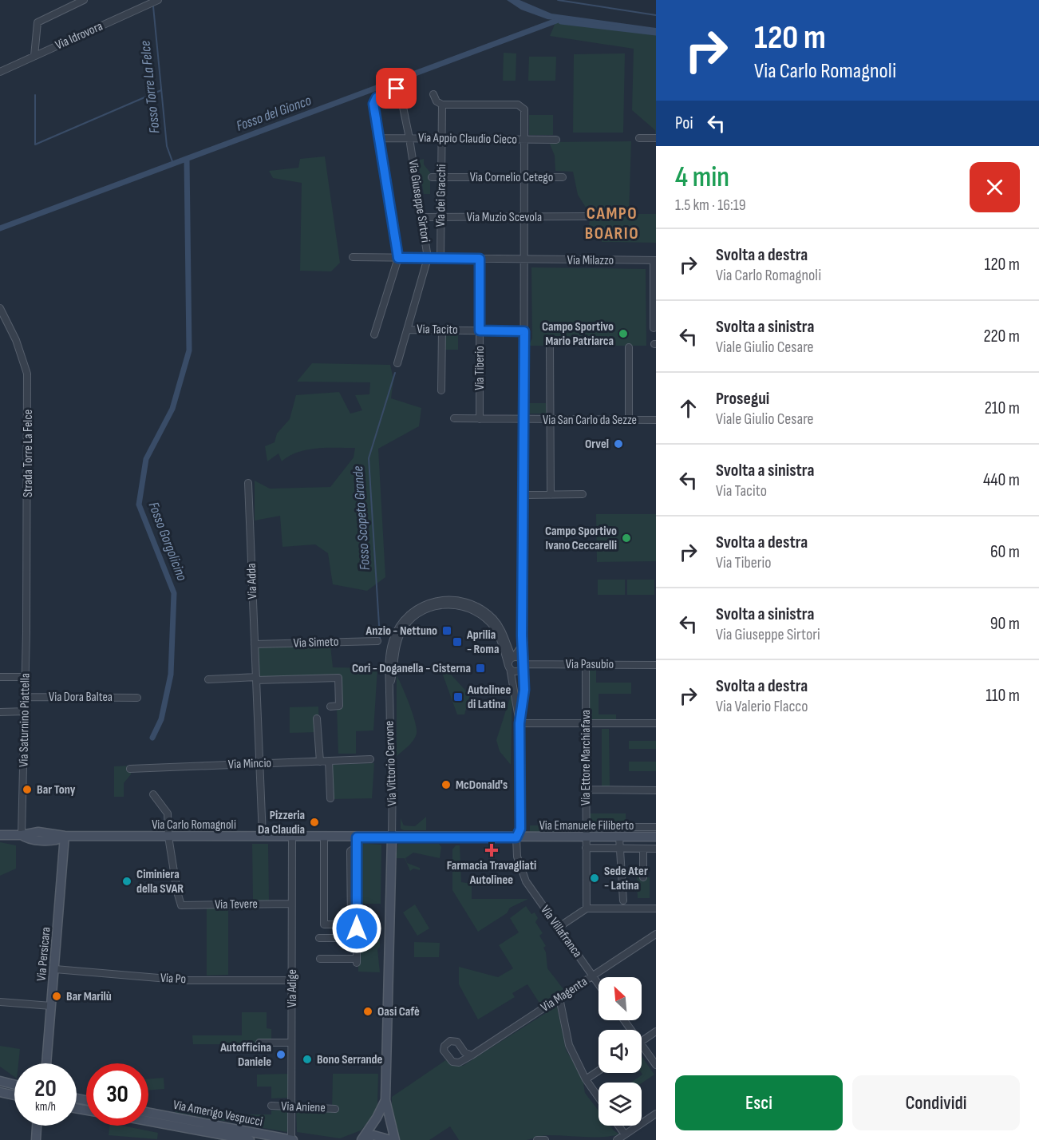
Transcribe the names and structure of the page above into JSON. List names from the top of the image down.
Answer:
{
  "streets": {
    "street": [
      "Via Idrovora",
      "Via Appio Claudio Cieco",
      "Via Cornelio Cetego",
      "Via dei Gracchi",
      "Via Giuseppe Sirtori",
      "Via Muzio Scevola",
      "Via Milazzo",
      "Via Tacito",
      "Via Tiberio",
      "Via San Carlo da Sezze",
      "Strada Torre La Felce",
      "Via Adda",
      "Via Simeto",
      "Via Pasubio",
      "Via Dora Baltea",
      "Via Saturnino Piattella",
      "Via Ettore Marchiafava",
      "Via Vittorio Cervone",
      "Via Mincio",
      "Via Carlo Romagnoli",
      "Via Emanuele Filiberto",
      "Via Tevere",
      "Via Villafranca",
      "Via Persicara",
      "Via Po",
      "Via Adige",
      "Via Magenta",
      "Via Aniene",
      "Via Amerigo Vespucci"
    ]
  },
  "crossings": [
    ["Via Appio Claudio Cieco", "Via dei Gracchi"],
    ["Via Appio Claudio Cieco", "Via Giuseppe Sirtori"],
    ["Via Cornelio Cetego", "Via dei Gracchi"],
    ["Via dei Gracchi", "Via Giuseppe Sirtori"],
    ["Via dei Gracchi", "Via Muzio Scevola"],
    ["Via Giuseppe Sirtori", "Via Muzio Scevola"],
    ["Via Giuseppe Sirtori", "Via Milazzo"],
    ["Via Giuseppe Sirtori", "Via Tiberio"],
    ["Via Tacito", "Via Tiberio"],
    ["Via Tiberio", "Via San Carlo da Sezze"],
    ["Strada Torre La Felce", "Via Saturnino Piattella"],
    ["Via Adda", "Via Simeto"],
    ["Via Adda", "Via Mincio"],
    ["Via Adda", "Via Carlo Romagnoli"],
    ["Via Pasubio", "Via Ettore Marchiafava"],
    ["Via Pasubio", "Via Vittorio Cervone"],
    ["Via Dora Baltea", "Via Saturnino Piattella"],
    ["Via Saturnino Piattella", "Via Carlo Romagnoli"],
    ["Via Ettore Marchiafava", "Via Emanuele Filiberto"],
    ["Via Vittorio Cervone", "Via Carlo Romagnoli"],
    ["Via Vittorio Cervone", "Via Villafranca"],
    ["Via Carlo Romagnoli", "Via Emanuele Filiberto"],
    ["Via Carlo Romagnoli", "Via Tevere"],
    ["Via Carlo Romagnoli", "Via Villafranca"],
    ["Via Carlo Romagnoli", "Via Persicara"],
    ["Via Carlo Romagnoli", "Via Adige"],
    ["Via Emanuele Filiberto", "Via Villafranca"],
    ["Via Tevere", "Via Adige"],
    ["Via Villafranca", "Via Magenta"],
    ["Via Persicara", "Via Po"],
    ["Via Po", "Via Adige"],
    ["Via Adige", "Via Aniene"],
    ["Via Adige", "Via Amerigo Vespucci"]
  ],
  "districts": ["CAMPO BOARIO"],
  "water": [
    "Fosso Torre La Felce",
    "Fosso del Gionco",
    "Fosso Scopeto Grande",
    "Fosso Gorgolicino"
  ],
  "places": {
    "other": [
      "Campo Sportivo Mario Patriarca",
      "Orvel",
      "Campo Sportivo Ivano Ceccarelli",
      "McDonald's",
      "Bar Tony",
      "Pizzeria Da Claudia",
      "Sede Ater - Latina",
      "Ciminiera della SVAR",
      "Bar Marilù",
      "Oasi Cafè",
      "Autofficina Daniele",
      "Bono Serrande"
    ],
    "transit": [
      "Anzio - Nettuno",
      "Aprilia - Roma",
      "Cori - Doganella - Cisterna",
      "Autolinee di Latina"
    ],
    "health": ["Farmacia Travagliati Autolinee"]
  },
  "north": "top left",
  "page": {
    "turn": ["120 m", "Via Carlo Romagnoli"],
    "then": "Poi",
    "heading": ["4 min", "1.5 km · 16:19"],
    "list": [
      {
        "name": "Svolta a destra",
        "note": "Via Carlo Romagnoli",
        "value": "120 m"
      },
      {
        "name": "Svolta a sinistra",
        "note": "Viale Giulio Cesare",
        "value": "220 m"
      },
      {
        "name": "Prosegui",
        "note": "Viale Giulio Cesare",
        "value": "210 m"
      },
      {
        "name": "Svolta a sinistra",
        "note": "Via Tacito",
        "value": "440 m"
      },
      {
        "name": "Svolta a destra",
        "note": "Via Tiberio",
        "value": "60 m"
      },
      {
        "name": "Svolta a sinistra",
        "note": "Via Giuseppe Sirtori",
        "value": "90 m"
      },
      {
        "name": "Svolta a destra",
        "note": "Via Valerio Flacco",
        "value": "110 m"
      }
    ],
    "speed": "20 km/h",
    "limit": "30",
    "buttons": ["Esci", "Condividi"]
  }
}
